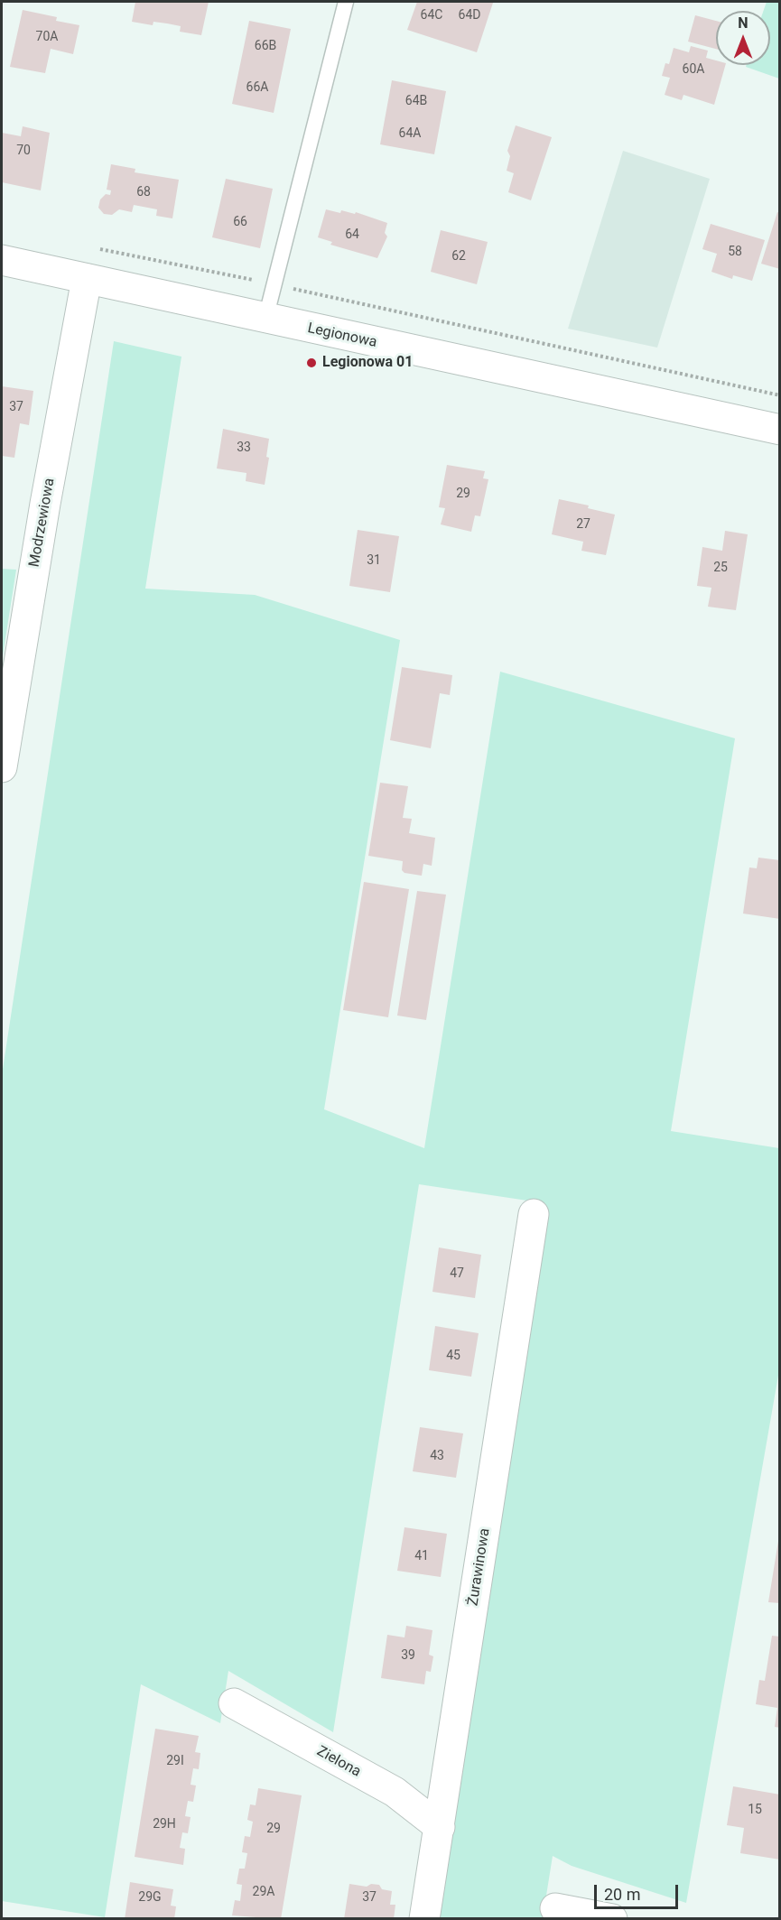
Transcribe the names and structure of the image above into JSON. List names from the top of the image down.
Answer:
{
  "streets": {
    "street": [
      "Legionowa",
      "Modrzewiowa",
      "Żurawinowa",
      "Zielona"
    ]
  },
  "crossings": [
    ["Legionowa", "Modrzewiowa"],
    ["Żurawinowa", "Zielona"]
  ],
  "places": ["Legionowa 01"],
  "house_numbers": [
    "64C",
    "64D",
    "70A",
    "66B",
    "60A",
    "66A",
    "64B",
    "64A",
    "70",
    "68",
    "66",
    "64",
    "58",
    "62",
    "37",
    "33",
    "29",
    "27",
    "31",
    "25",
    "47",
    "45",
    "43",
    "41",
    "39",
    "29I",
    "15",
    "29H",
    "29",
    "29A",
    "29G",
    "37"
  ],
  "scale_bar": "20 m",
  "north": "top"
}
